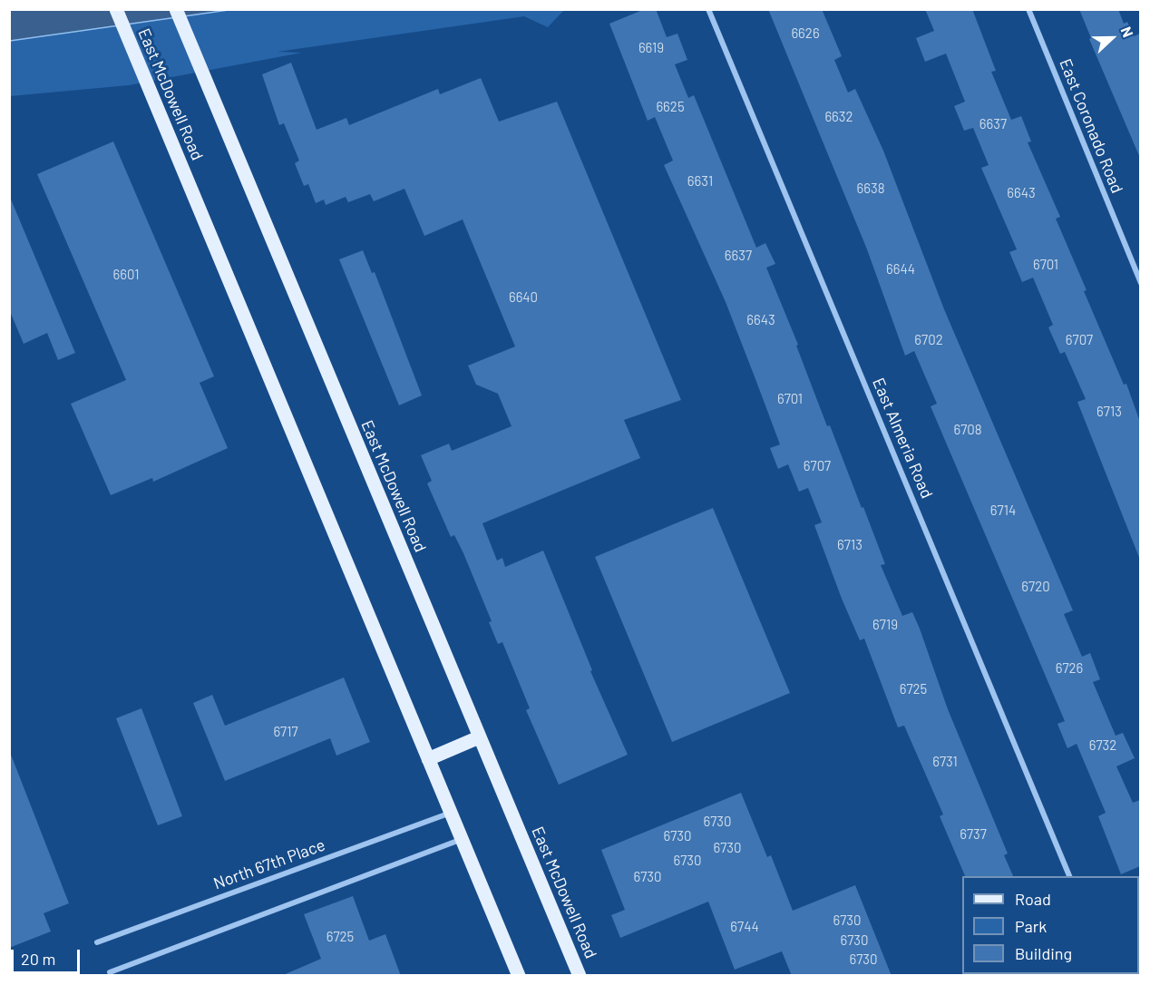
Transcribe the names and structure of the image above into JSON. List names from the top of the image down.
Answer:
{
  "streets": {
    "main road": ["East McDowell Road"],
    "street": ["East Coronado Road", "East Almeria Road", "North 67th Place"]
  },
  "crossings": [
    ["East McDowell Road", "North 67th Place"]
  ],
  "house_numbers": [
    "6626",
    "6619",
    "6625",
    "6632",
    "6637",
    "6631",
    "6638",
    "6643",
    "6637",
    "6701",
    "6644",
    "6601",
    "6640",
    "6643",
    "6702",
    "6707",
    "6701",
    "6713",
    "6708",
    "6707",
    "6714",
    "6713",
    "6720",
    "6719",
    "6726",
    "6725",
    "6717",
    "6732",
    "6731",
    "6730",
    "6737",
    "6730",
    "6730",
    "6730",
    "6730",
    "6730",
    "6744",
    "6725",
    "6730",
    "6730"
  ],
  "legend": ["Road", "Park", "Building"],
  "scale_bar": "20 m",
  "north": "right"
}
